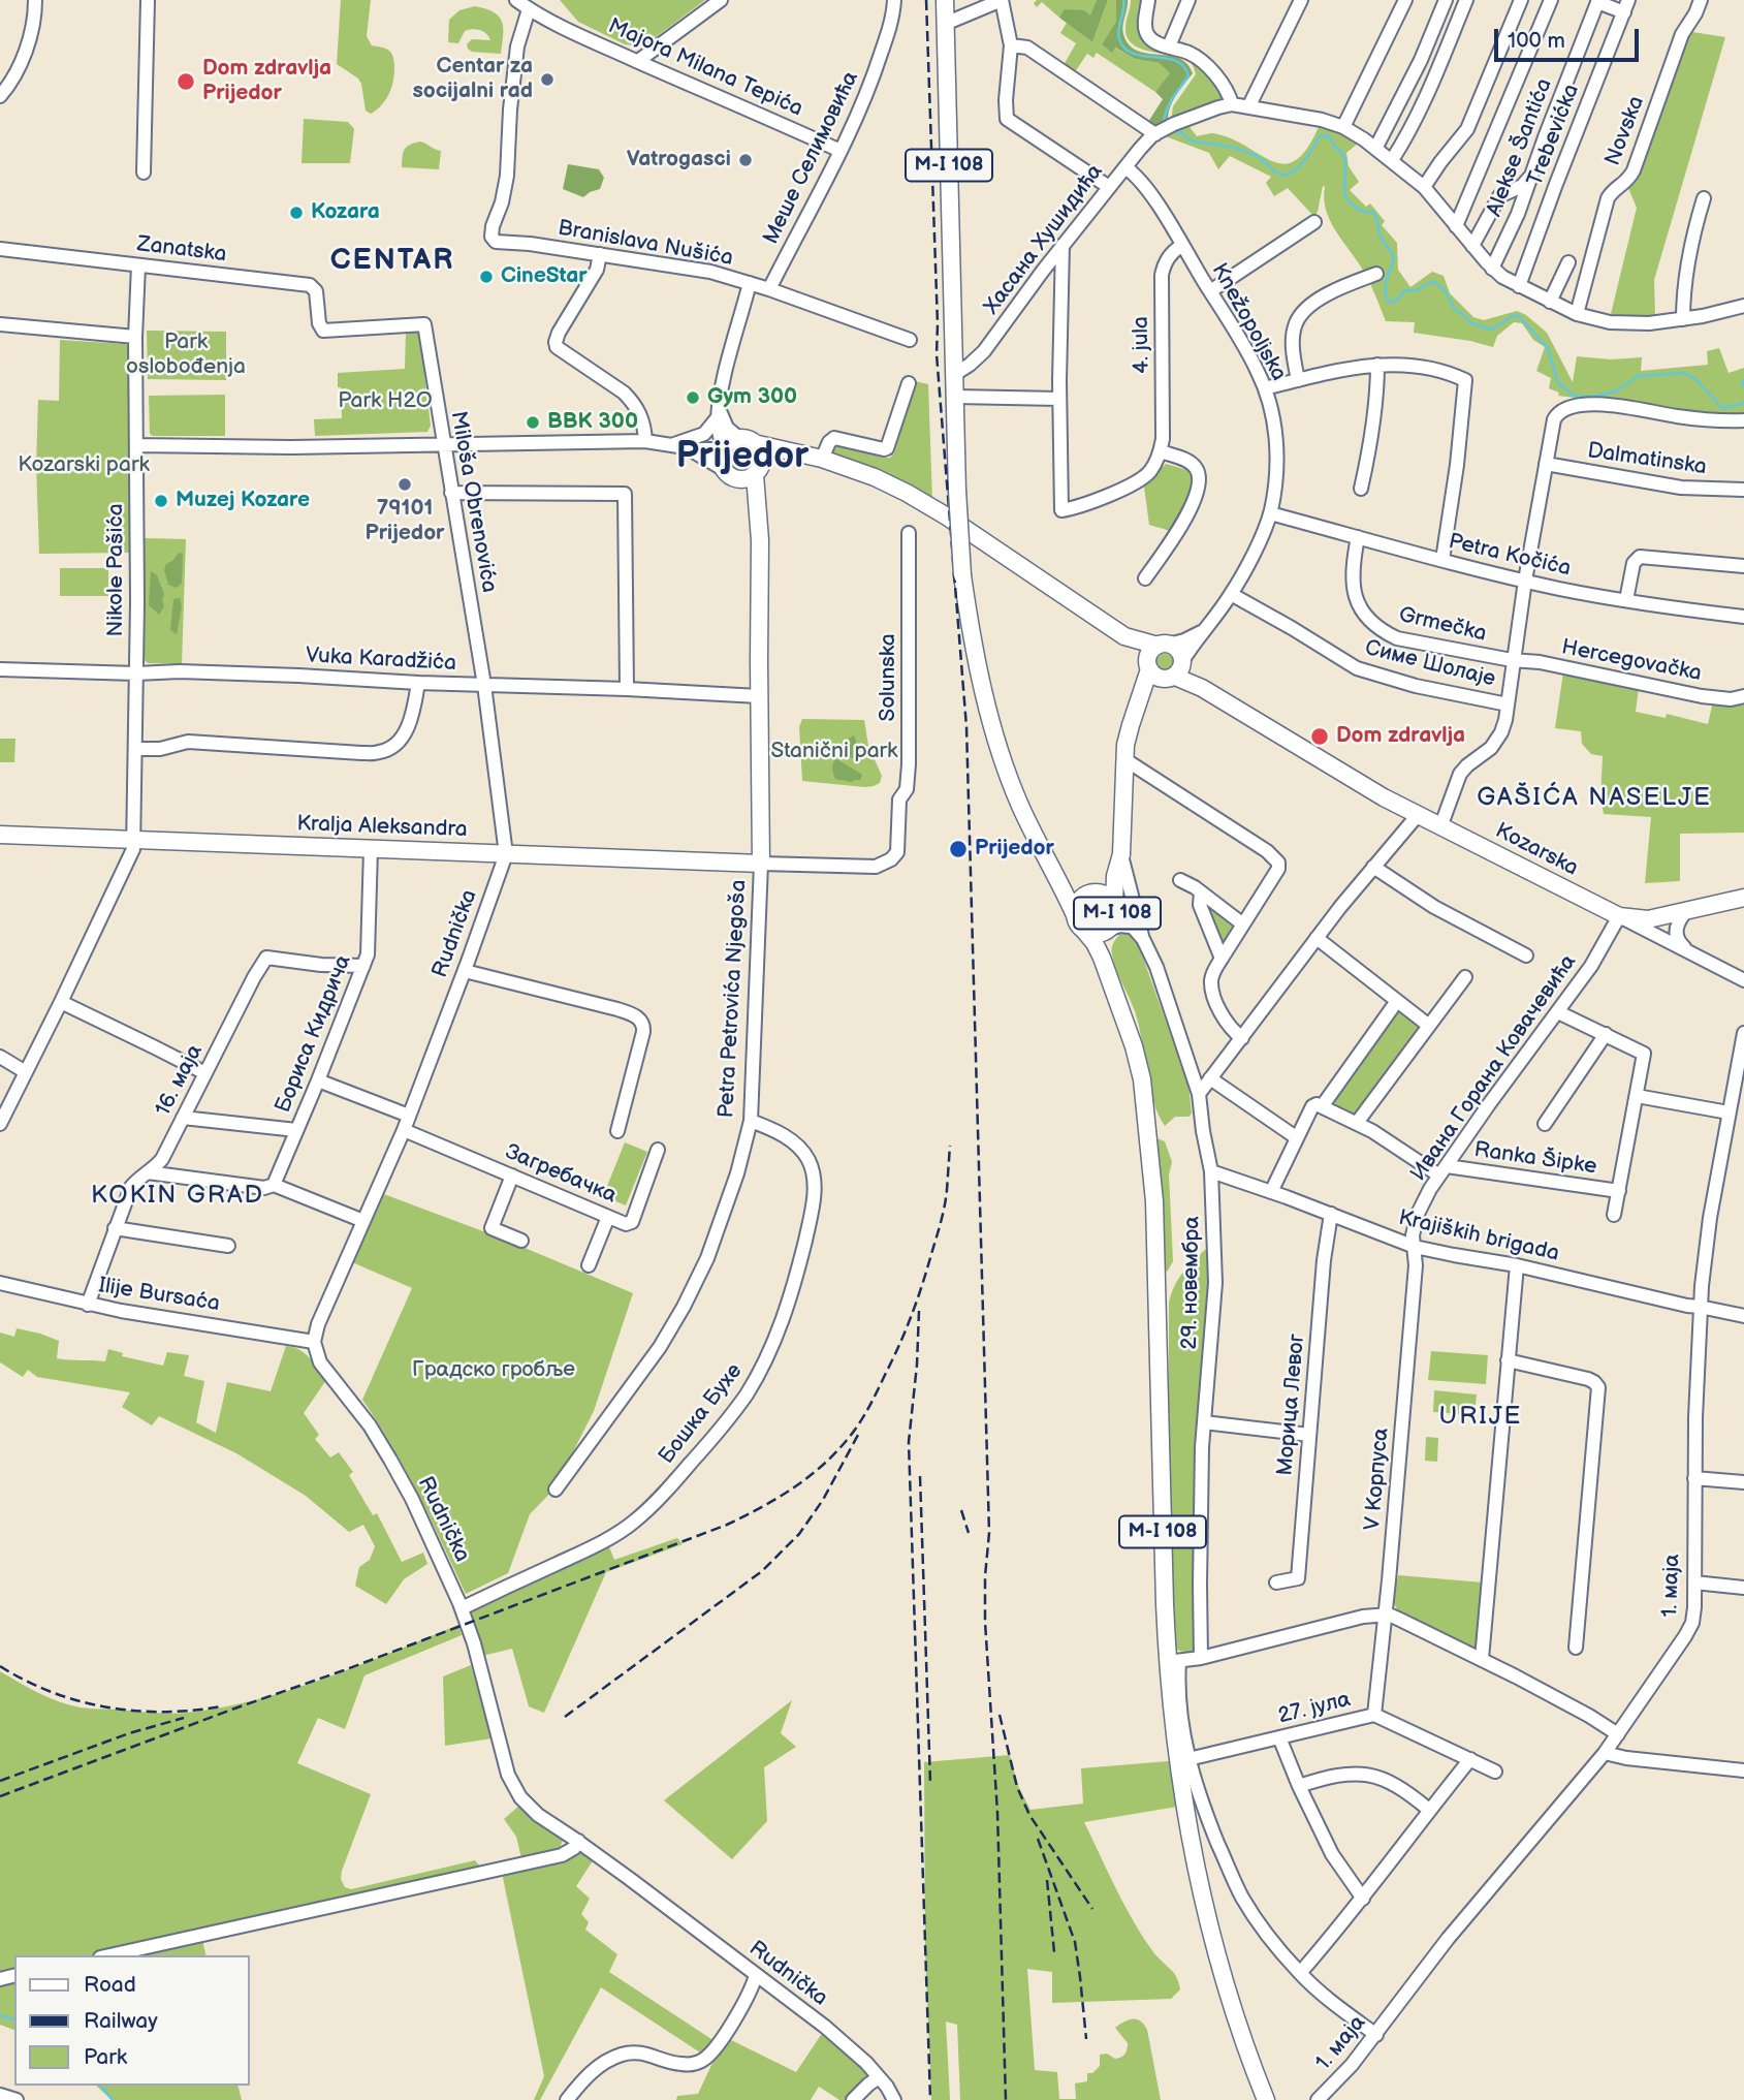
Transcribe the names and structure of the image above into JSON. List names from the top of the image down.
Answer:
{
  "streets": {
    "main road": [
      "M-I 108",
      "Kralja Aleksandra",
      "Kozarska",
      "Petra Petrovića Njegoša"
    ],
    "street": [
      "Majora Milana Tepića",
      "Novska",
      "Trebevićka",
      "Alekse Šantića",
      "Меше Селимовића",
      "Хасана Хушидића",
      "Branislava Nušića",
      "Zanatska",
      "Knežopoljska",
      "4. jula",
      "Dalmatinska",
      "Miloša Obrenovića",
      "Petra Kočića",
      "Nikole Pašića",
      "Grmečka",
      "Vuka Karadžića",
      "Hercegovačka",
      "Симе Шолаје",
      "Solunska",
      "Rudnička",
      "Бориса Kидрича",
      "Ивана Горана Ковачевића",
      "16. маја",
      "Ranka Šipke",
      "Загребачка",
      "Krajiških brigada",
      "29. новембра",
      "Ilije Bursaća",
      "Морица Левог",
      "Бошка Бухе",
      "V Корпуса",
      "1. маја",
      "27. јула"
    ]
  },
  "crossings": [
    ["Majora Milana Tepića", "Меше Селимовића"],
    ["Majora Milana Tepića", "Branislava Nušića"],
    ["Меше Селимовића", "Branislava Nušića"],
    ["M-I 108", "Хасана Хушидића"],
    ["M-I 108", "29. новембра"],
    ["M-I 108", "27. јула"],
    ["Хасана Хушидића", "Knežopoljska"],
    ["Zanatska", "Miloša Obrenovića"],
    ["Zanatska", "Nikole Pašića"],
    ["Knežopoljska", "4. jula"],
    ["Knežopoljska", "Petra Kočića"],
    ["Knežopoljska", "Симе Шолаје"],
    ["Knežopoljska", "Kozarska"],
    ["Miloša Obrenovića", "Vuka Karadžića"],
    ["Miloša Obrenovića", "Kralja Aleksandra"],
    ["Miloša Obrenovića", "Rudnička"],
    ["Petra Kočića", "Grmečka"],
    ["Nikole Pašića", "Vuka Karadžića"],
    ["Nikole Pašića", "Kralja Aleksandra"],
    ["Grmečka", "Hercegovačka"],
    ["Vuka Karadžića", "Petra Petrovića Njegoša"],
    ["Solunska", "Kralja Aleksandra"],
    ["Solunska", "Petra Petrovića Njegoša"],
    ["Kralja Aleksandra", "Rudnička"],
    ["Kralja Aleksandra", "Petra Petrovića Njegoša"],
    ["Kralja Aleksandra", "Бориса Kидрича"],
    ["Kozarska", "Ивана Горана Ковачевића"],
    ["Rudnička", "Загребачка"],
    ["Rudnička", "Ilije Bursaća"],
    ["Rudnička", "Бошка Бухе"],
    ["Petra Petrovića Njegoša", "Бошка Бухе"],
    ["Бориса Kидрича", "16. маја"],
    ["Ивана Горана Ковачевића", "Ranka Šipke"],
    ["Ивана Горана Ковачевића", "Krajiških brigada"],
    ["Ивана Горана Ковачевића", "V Корпуса"],
    ["16. маја", "Ilije Bursaća"],
    ["Krajiških brigada", "29. новембра"],
    ["Krajiških brigada", "Морица Левог"],
    ["Krajiških brigada", "V Корпуса"],
    ["Krajiških brigada", "1. маја"],
    ["V Корпуса", "27. јула"]
  ],
  "districts": [
    "CENTAR",
    "Prijedor",
    "GAŠIĆA NASELJE",
    "KOKIN GRAD",
    "URIJE"
  ],
  "parks": [
    "Park oslobođenja",
    "Park H2O",
    "Kozarski park",
    "Stanični park",
    "Градско гробље"
  ],
  "places": [
    "Centar za socijalni rad",
    "Dom zdravlja Prijedor",
    "Vatrogasci",
    "Kozara",
    "CineStar",
    "Gym 300",
    "BBK 300",
    "79101 Prijedor",
    "Muzej Kozare",
    "Dom zdravlja",
    "Prijedor"
  ],
  "legend": ["Road", "Railway", "Park"],
  "scale_bar": "100 m"
}
